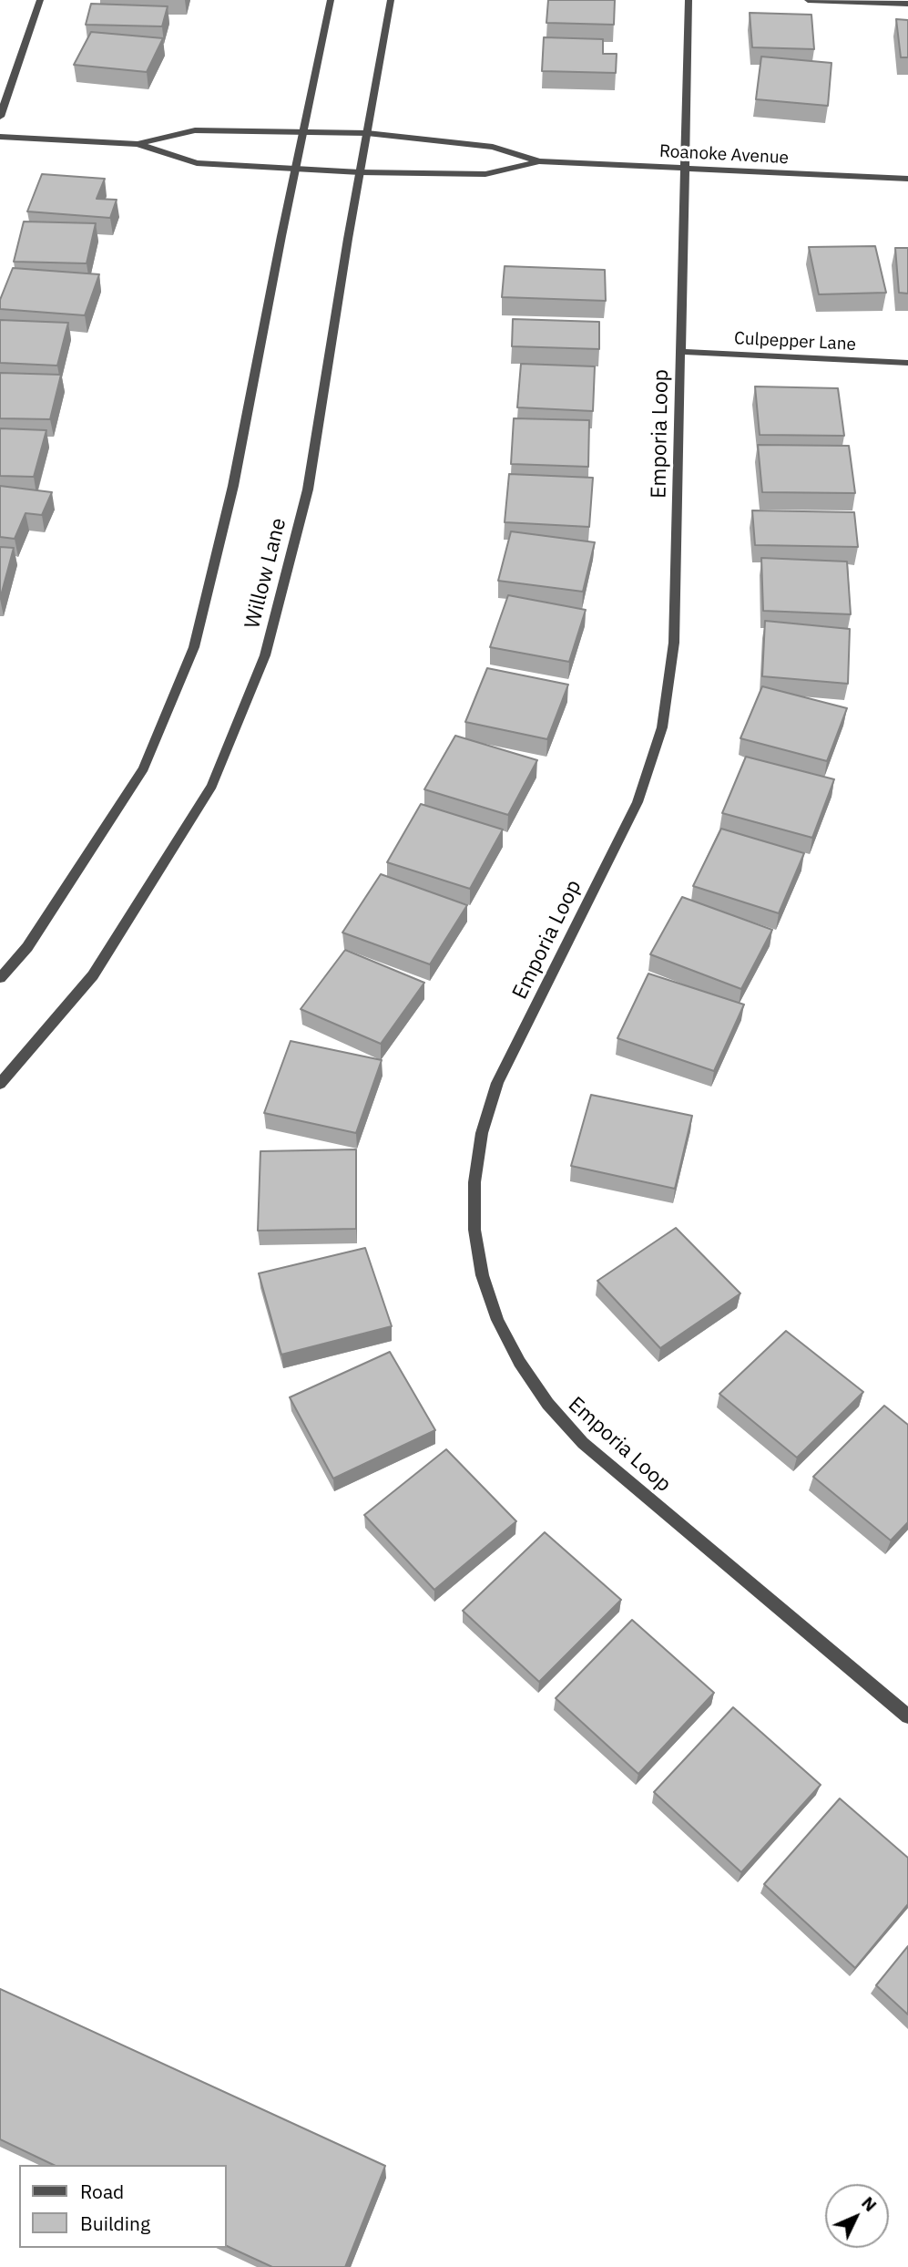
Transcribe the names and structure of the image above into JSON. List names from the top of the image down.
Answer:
{
  "streets": {
    "street": [
      "Roanoke Avenue",
      "Culpepper Lane",
      "Emporia Loop",
      "Willow Lane"
    ]
  },
  "crossings": [
    ["Roanoke Avenue", "Emporia Loop"],
    ["Roanoke Avenue", "Willow Lane"],
    ["Culpepper Lane", "Emporia Loop"]
  ],
  "legend": ["Road", "Building"],
  "north": "top right"
}
